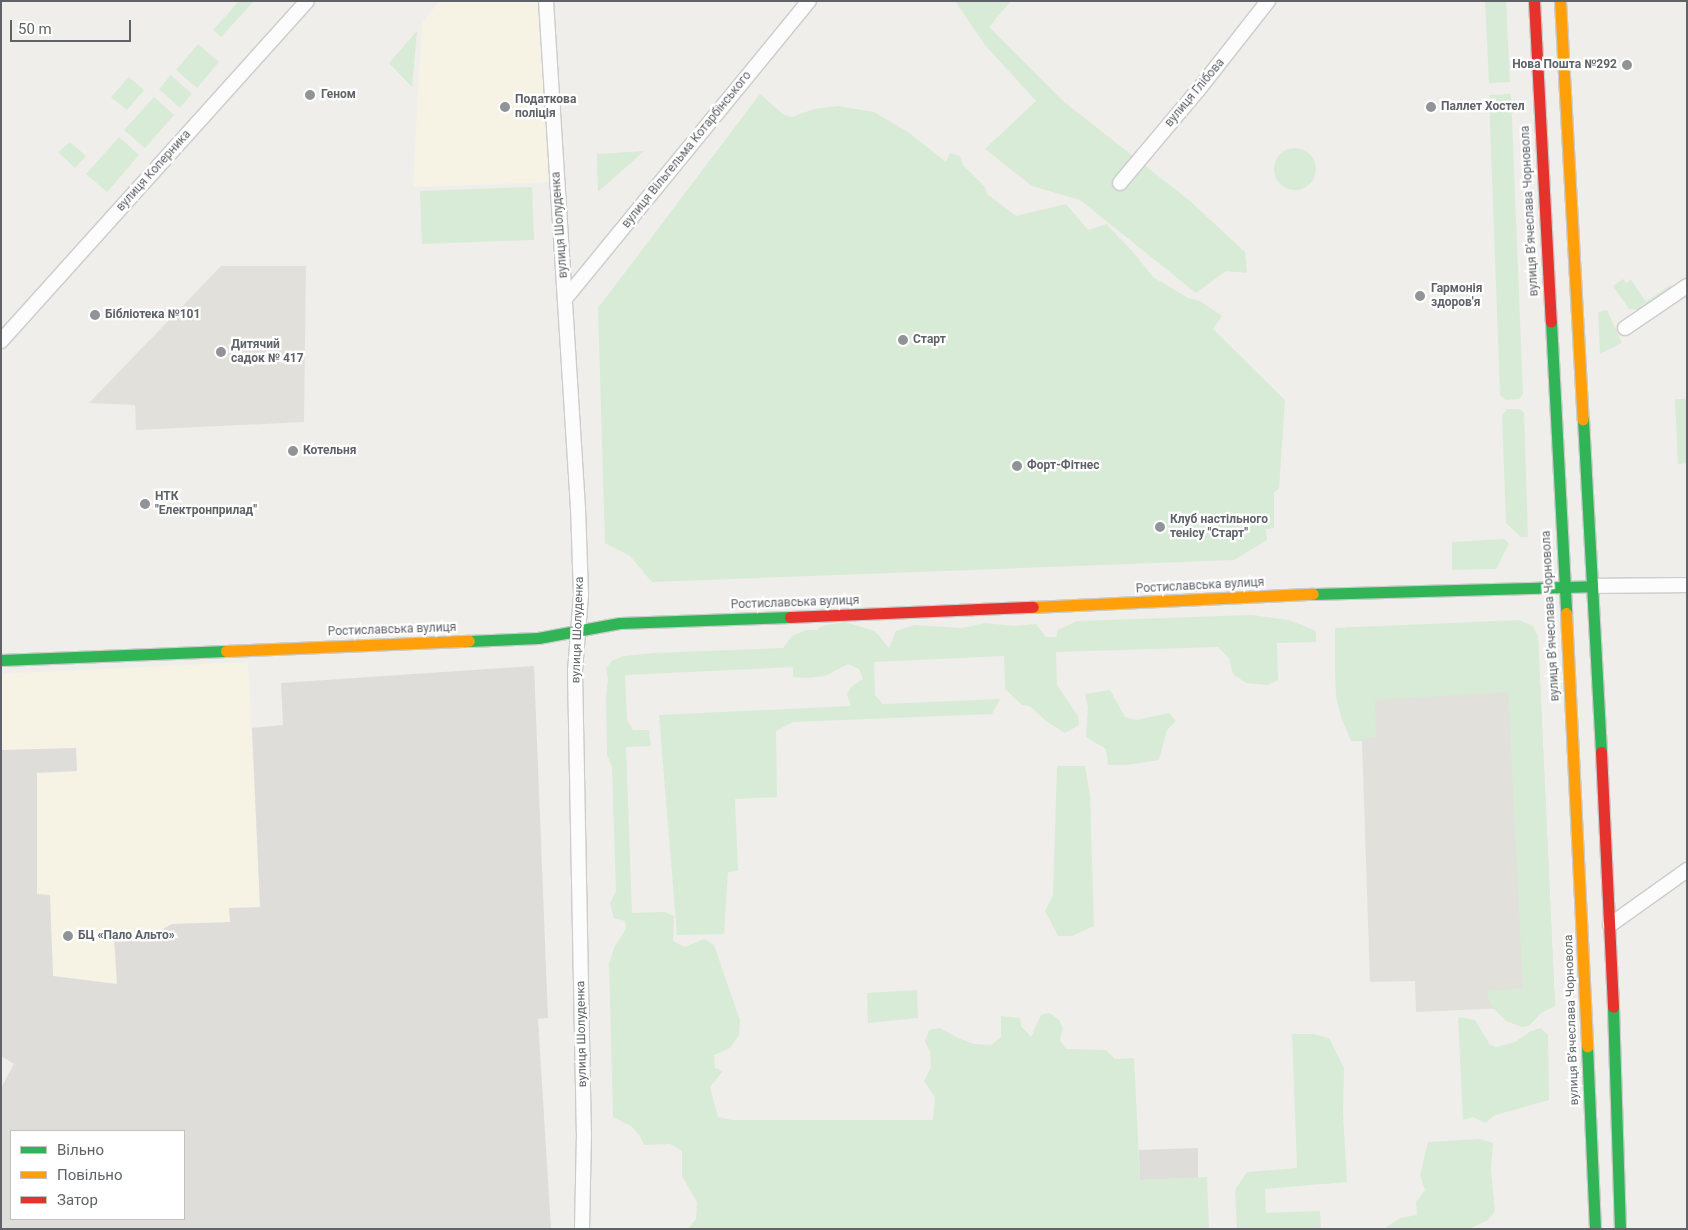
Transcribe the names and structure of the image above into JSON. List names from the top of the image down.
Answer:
{
  "streets": {
    "main road": ["вулиця Вʼячеслава Чорновола", "Ростиславська вулиця"],
    "street": [
      "вулиця Глібова",
      "вулиця Вільгельма Котарбінського",
      "вулиця Коперника",
      "вулиця Шолуденка"
    ]
  },
  "crossings": [
    ["вулиця Вільгельма Котарбінського", "вулиця Шолуденка"],
    ["вулиця Вʼячеслава Чорновола", "Ростиславська вулиця"],
    ["вулиця Шолуденка", "Ростиславська вулиця"]
  ],
  "places": [
    "Нова Пошта №292",
    "Геном",
    "Податкова поліція",
    "Паллет Хостел",
    "Гармонія здоров'я",
    "Бібліотека №101",
    "Старт",
    "Дитячий садок № 417",
    "Котельня",
    "Форт-Фітнес",
    "НТК \"Електронприлад\"",
    "Клуб настільного тенісу \"Старт\"",
    "БЦ «Пало Альто»"
  ],
  "legend": ["Вільно", "Повільно", "Затор"],
  "scale_bar": "50 m"
}
